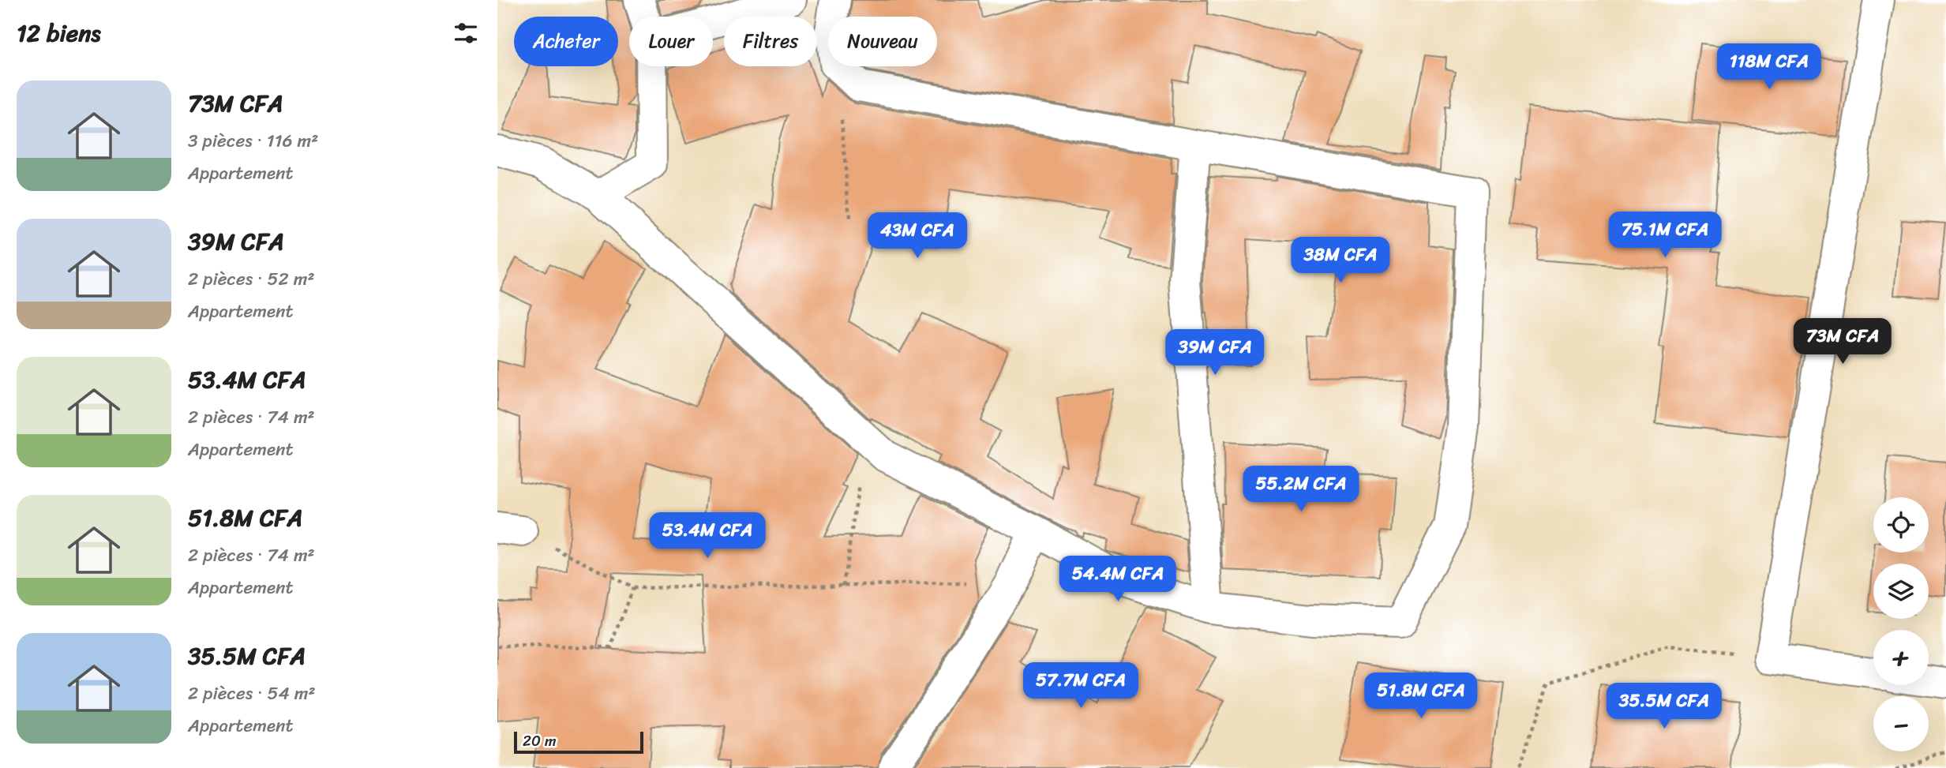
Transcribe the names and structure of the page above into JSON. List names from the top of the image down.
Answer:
{
  "scale_bar": "20 m",
  "page": {
    "heading": "12 biens",
    "chip": [
      "Acheter",
      "Louer",
      "Filtres",
      "Nouveau"
    ],
    "price": [
      "118M CFA",
      "75.1M CFA",
      "43M CFA",
      "38M CFA",
      "73M CFA",
      "39M CFA",
      "55.2M CFA",
      "53.4M CFA",
      "54.4M CFA",
      "57.7M CFA",
      "51.8M CFA",
      "35.5M CFA"
    ],
    "list": [
      {
        "name": "73M CFA",
        "note": "3 pièces · 116 m² · Appartement"
      },
      {
        "name": "39M CFA",
        "note": "2 pièces · 52 m² · Appartement"
      },
      {
        "name": "53.4M CFA",
        "note": "2 pièces · 74 m² · Appartement"
      },
      {
        "name": "51.8M CFA",
        "note": "2 pièces · 74 m² · Appartement"
      },
      {
        "name": "35.5M CFA",
        "note": "2 pièces · 54 m² · Appartement"
      }
    ],
    "map_buttons": ["+", "−"],
    "scale": "20 m"
  }
}
